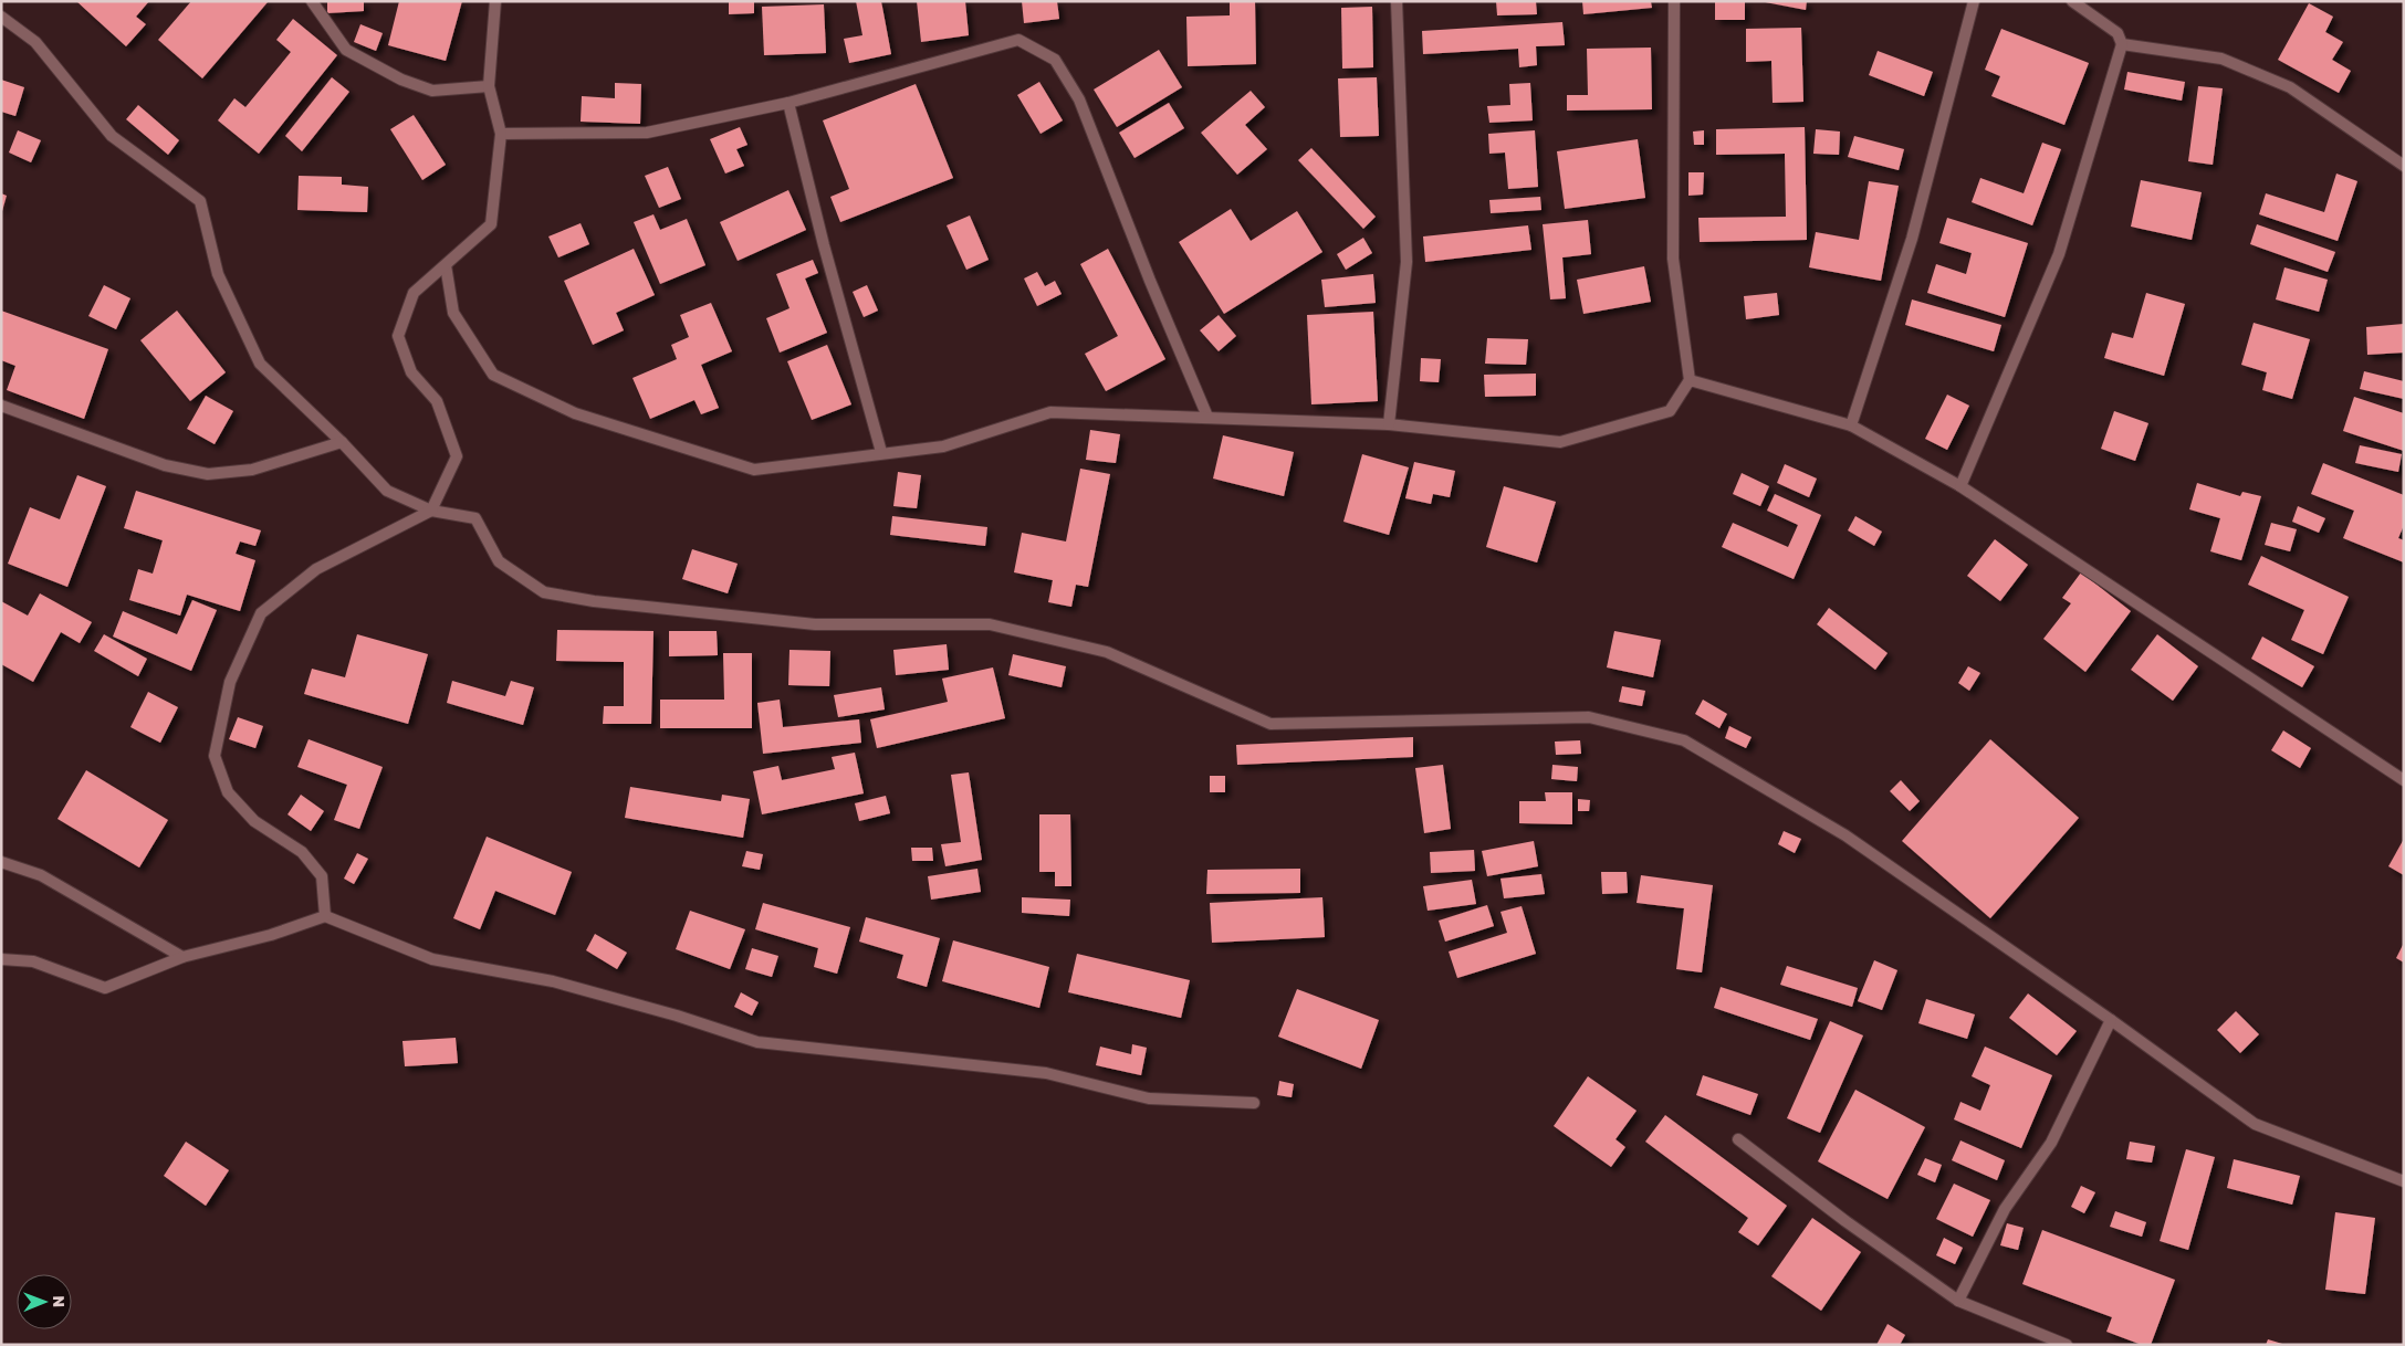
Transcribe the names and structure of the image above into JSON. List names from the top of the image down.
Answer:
{
  "north": "right"
}
